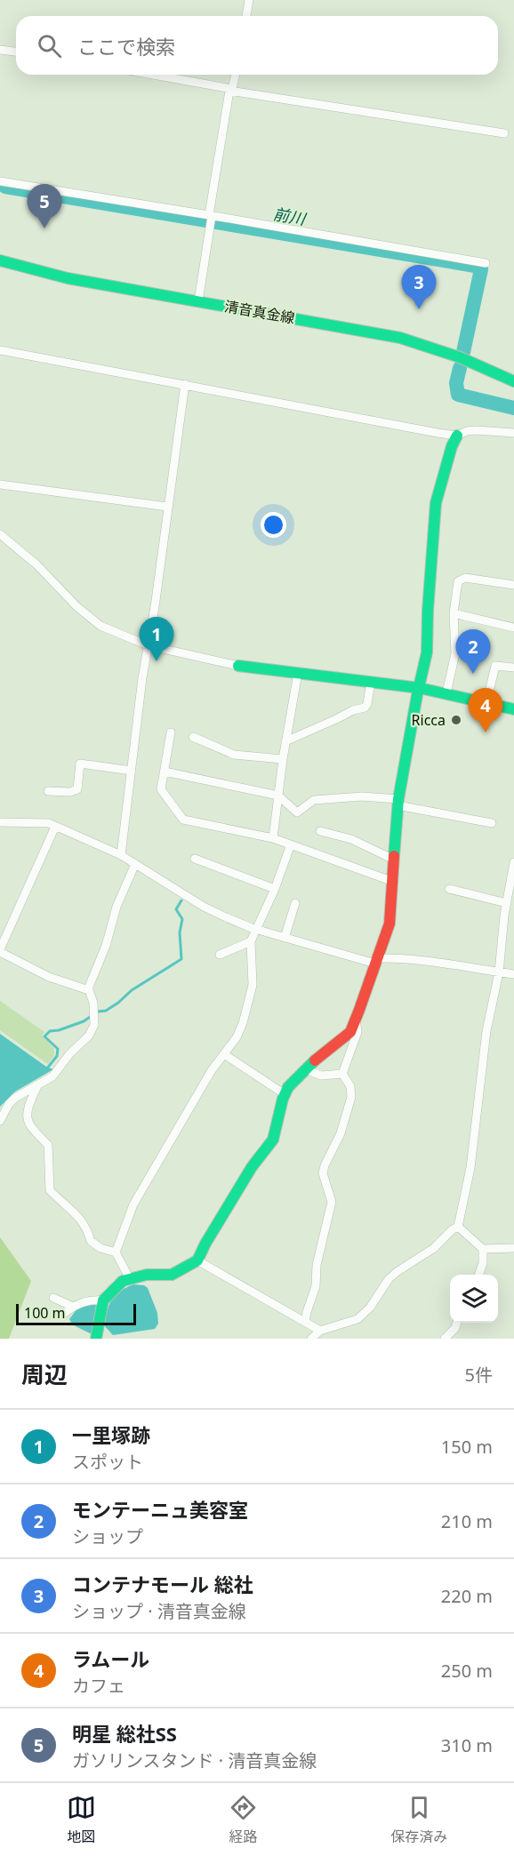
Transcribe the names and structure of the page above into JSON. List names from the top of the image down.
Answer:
{
  "streets": {
    "street": ["清音真金線"]
  },
  "water": ["前川"],
  "places": ["Ricca"],
  "scale_bar": "100 m",
  "page": {
    "search": "ここで検索",
    "pins": [
      "5",
      "3",
      "1",
      "2",
      "4"
    ],
    "scale": "100 m",
    "heading": ["周辺", "5件"],
    "list": [
      {
        "mark": "1",
        "name": "一里塚跡",
        "note": "スポット",
        "value": "150 m"
      },
      {
        "mark": "2",
        "name": "モンテーニュ美容室",
        "note": "ショップ",
        "value": "210 m"
      },
      {
        "mark": "3",
        "name": "コンテナモール 総社",
        "note": "ショップ · 清音真金線",
        "value": "220 m"
      },
      {
        "mark": "4",
        "name": "ラムール",
        "note": "カフェ",
        "value": "250 m"
      },
      {
        "mark": "5",
        "name": "明星 総社SS",
        "note": "ガソリンスタンド · 清音真金線",
        "value": "310 m"
      }
    ],
    "nav": ["地図", "経路", "保存済み"]
  }
}
